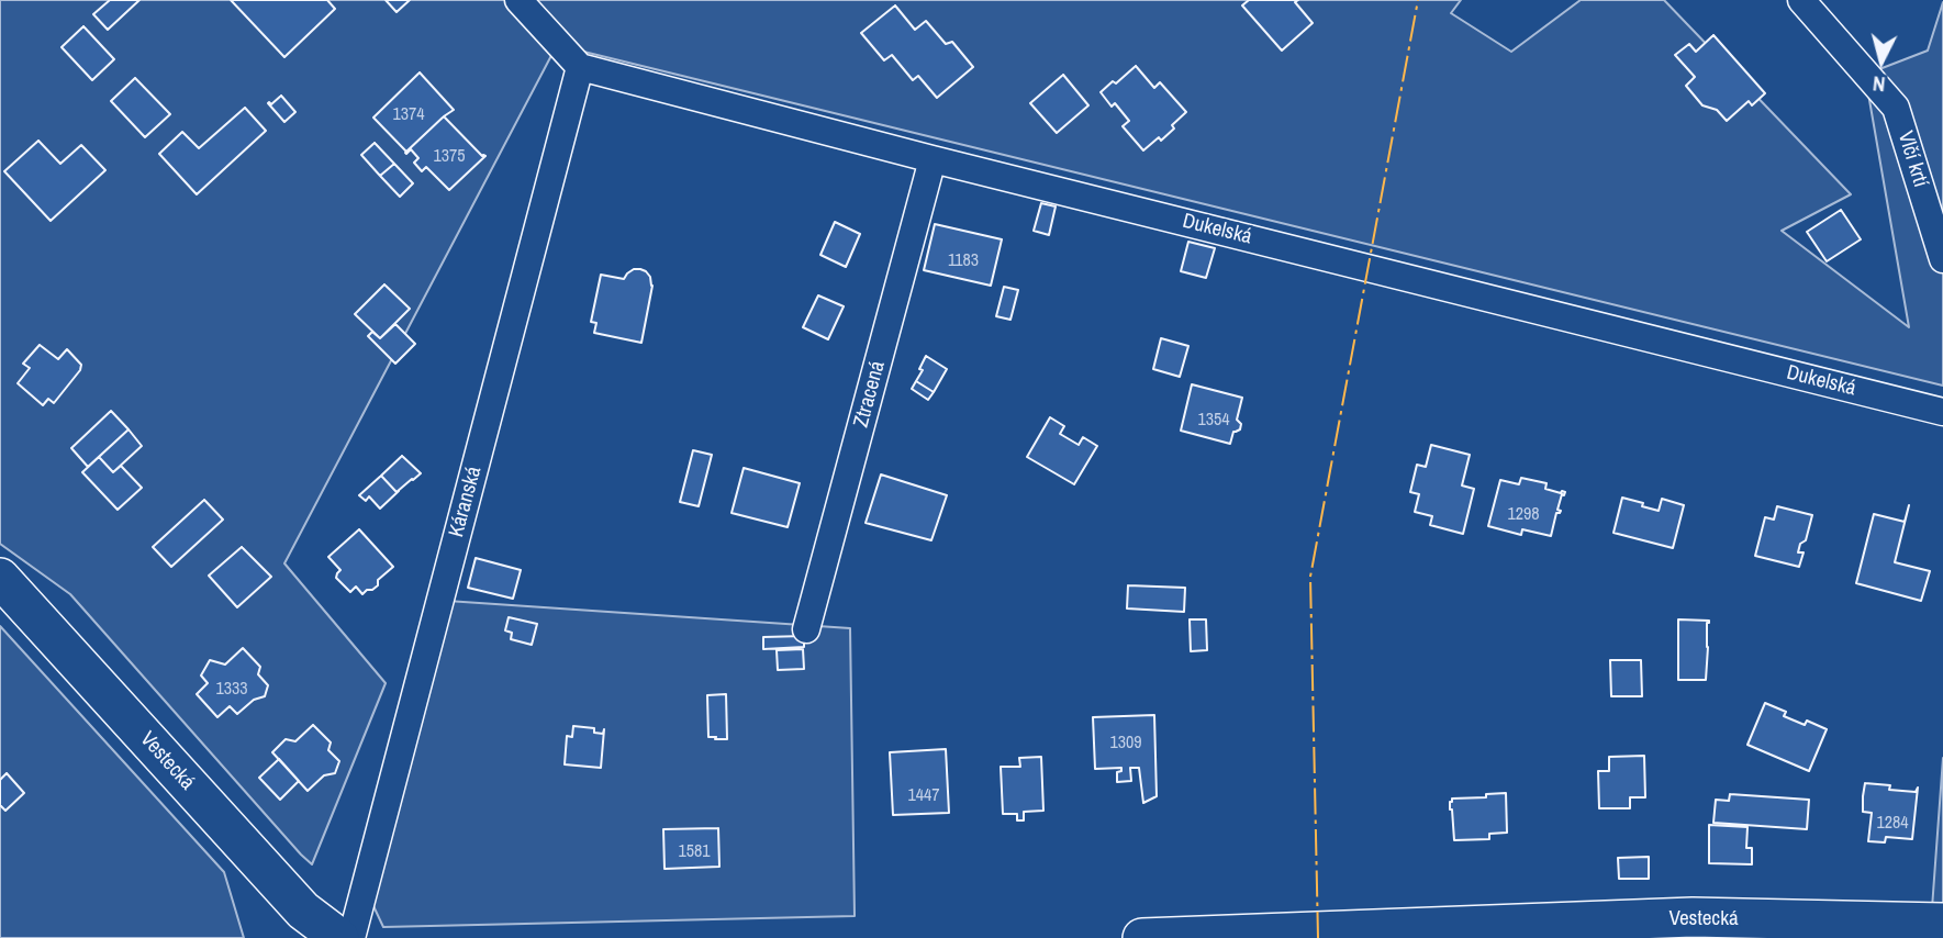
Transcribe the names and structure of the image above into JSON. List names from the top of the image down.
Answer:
{
  "streets": {
    "street": [
      "Vlčí krtí",
      "Dukelská",
      "Ztracená",
      "Káranská",
      "Vestecká"
    ]
  },
  "crossings": [
    ["Dukelská", "Ztracená"],
    ["Dukelská", "Káranská"]
  ],
  "house_numbers": [
    "1374",
    "1375",
    "1183",
    "1354",
    "1298",
    "1333",
    "1309",
    "1447",
    "1284",
    "1581"
  ],
  "north": "bottom"
}
